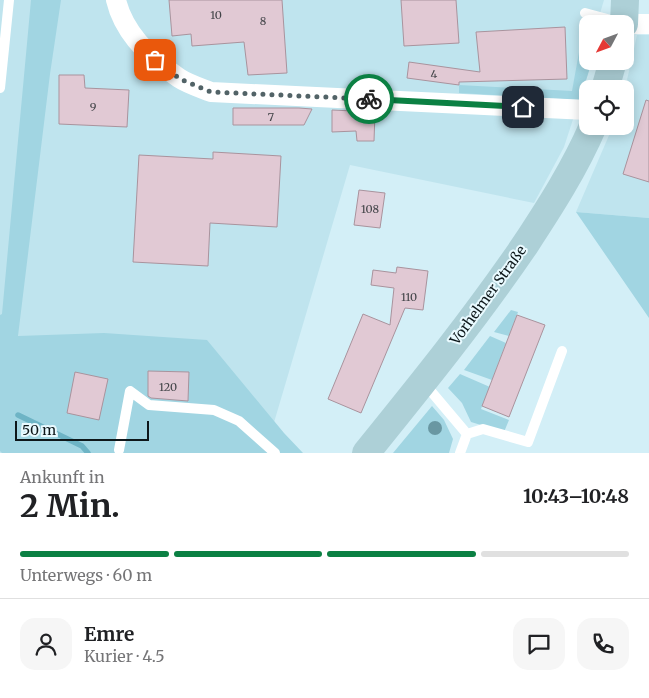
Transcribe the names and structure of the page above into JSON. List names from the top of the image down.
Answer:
{
  "streets": {
    "street": ["Vorhelmer Straße"]
  },
  "house_numbers": [
    "10",
    "8",
    "4",
    "9",
    "7",
    "108",
    "110",
    "120"
  ],
  "scale_bar": "50 m",
  "north": "bottom left",
  "page": {
    "scale": "50 m",
    "heading": ["2 Min.", "Ankunft in", "10:43–10:48"],
    "panel": ["Emre", "Kurier · 4.5"],
    "bar": "Unterwegs · 60 m"
  }
}
